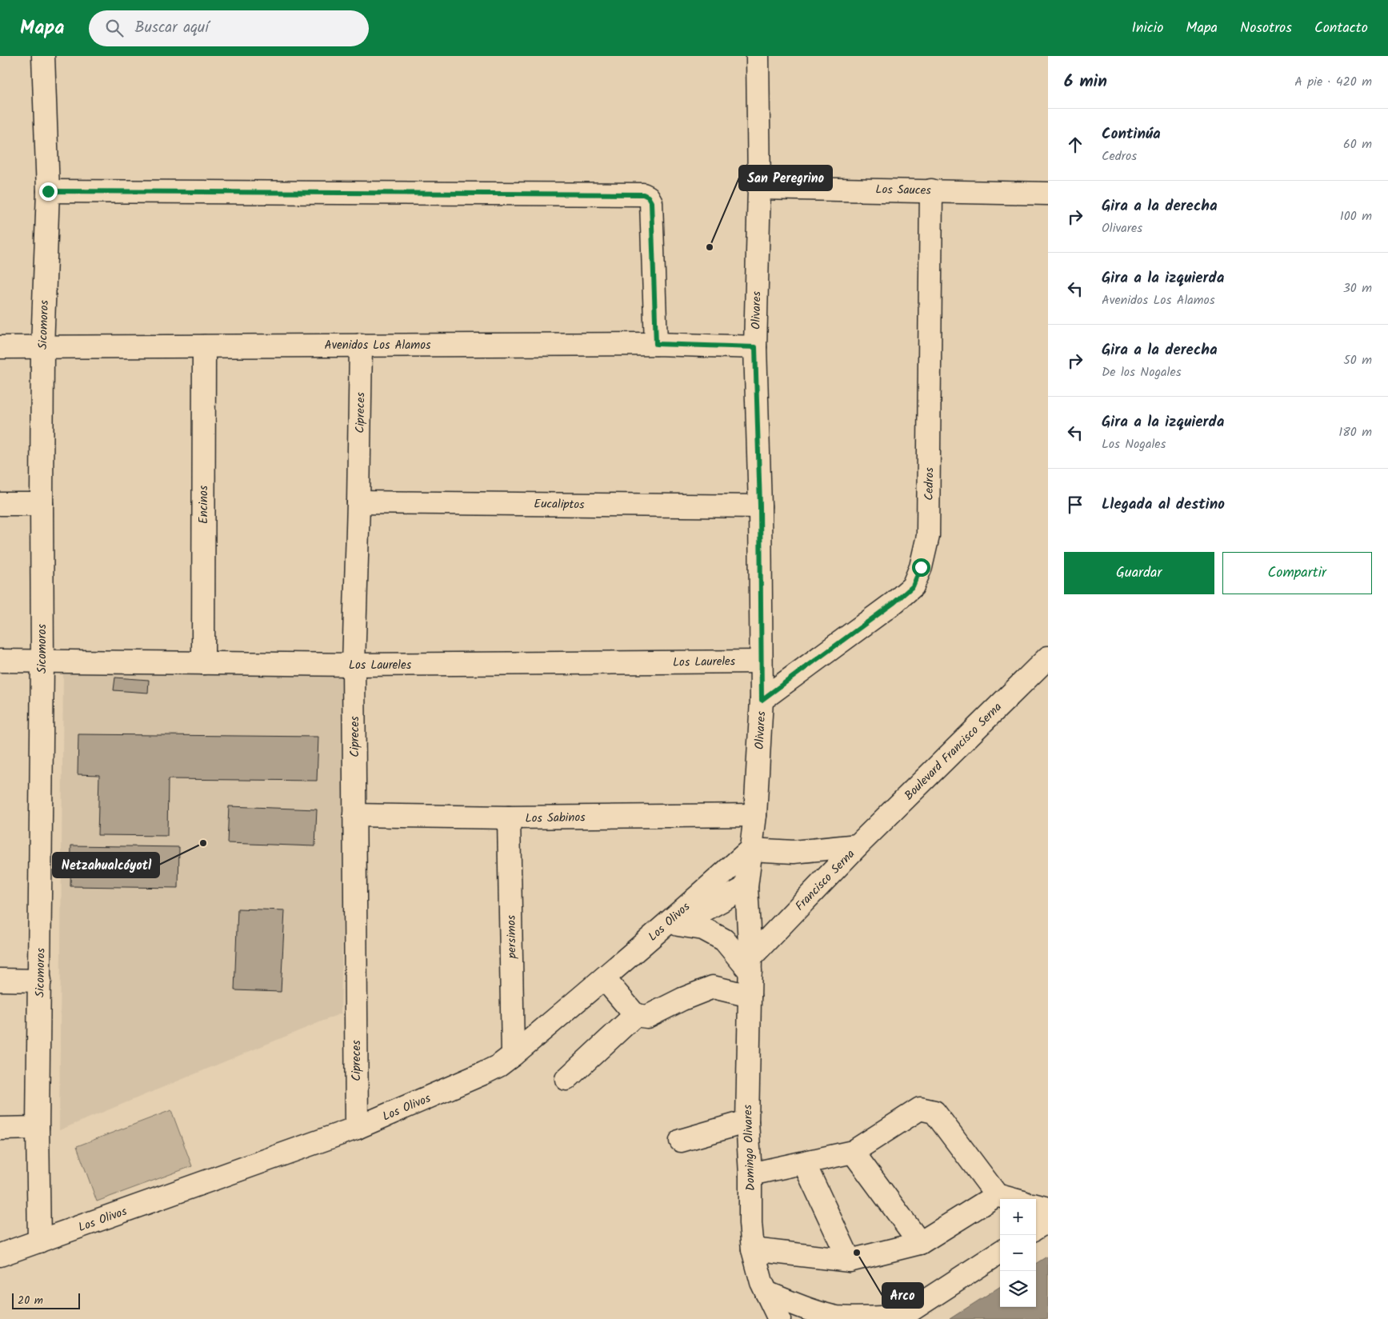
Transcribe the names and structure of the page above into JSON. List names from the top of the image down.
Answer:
{
  "streets": {
    "street": [
      "Los Sauces",
      "Olivares",
      "Sicomoros",
      "Avenidos Los Alamos",
      "Cipreces",
      "Cedros",
      "Eucaliptos",
      "Encinos",
      "Los Laureles",
      "Boulevard Francisco Serna",
      "Los Sabinos",
      "Francisco Serna",
      "Los Olivos",
      "persimos",
      "Domingo Olivares"
    ]
  },
  "crossings": [
    ["Los Sauces", "Olivares"],
    ["Los Sauces", "Cedros"],
    ["Olivares", "Avenidos Los Alamos"],
    ["Olivares", "Cedros"],
    ["Olivares", "Eucaliptos"],
    ["Olivares", "Los Laureles"],
    ["Olivares", "Los Sabinos"],
    ["Olivares", "Francisco Serna"],
    ["Olivares", "Los Olivos"],
    ["Olivares", "Domingo Olivares"],
    ["Sicomoros", "Avenidos Los Alamos"],
    ["Sicomoros", "Los Laureles"],
    ["Sicomoros", "Los Olivos"],
    ["Avenidos Los Alamos", "Cipreces"],
    ["Avenidos Los Alamos", "Encinos"],
    ["Cipreces", "Eucaliptos"],
    ["Cipreces", "Los Laureles"],
    ["Cipreces", "Los Sabinos"],
    ["Cipreces", "Los Olivos"],
    ["Encinos", "Los Laureles"],
    ["Boulevard Francisco Serna", "Francisco Serna"],
    ["Los Sabinos", "persimos"],
    ["Francisco Serna", "Los Olivos"],
    ["Francisco Serna", "Domingo Olivares"],
    ["Los Olivos", "persimos"]
  ],
  "places": ["San Peregrino", "Netzahualcóyotl", "Arco"],
  "scale_bar": "20 m",
  "page": {
    "header": "Mapa",
    "search": "Buscar aquí",
    "nav": [
      "Inicio",
      "Mapa",
      "Nosotros",
      "Contacto"
    ],
    "heading": ["6 min", "A pie · 420 m"],
    "list": [
      ["Continúa", "Cedros", "60 m"],
      ["Gira a la derecha", "Olivares", "100 m"],
      ["Gira a la izquierda", "Avenidos Los Alamos", "30 m"],
      ["Gira a la derecha", "De los Nogales", "50 m"],
      ["Gira a la izquierda", "Los Nogales", "180 m"],
      "Llegada al destino"
    ],
    "buttons": ["Guardar", "Compartir"],
    "map_buttons": ["+", "−"],
    "scale": "20 m"
  }
}
